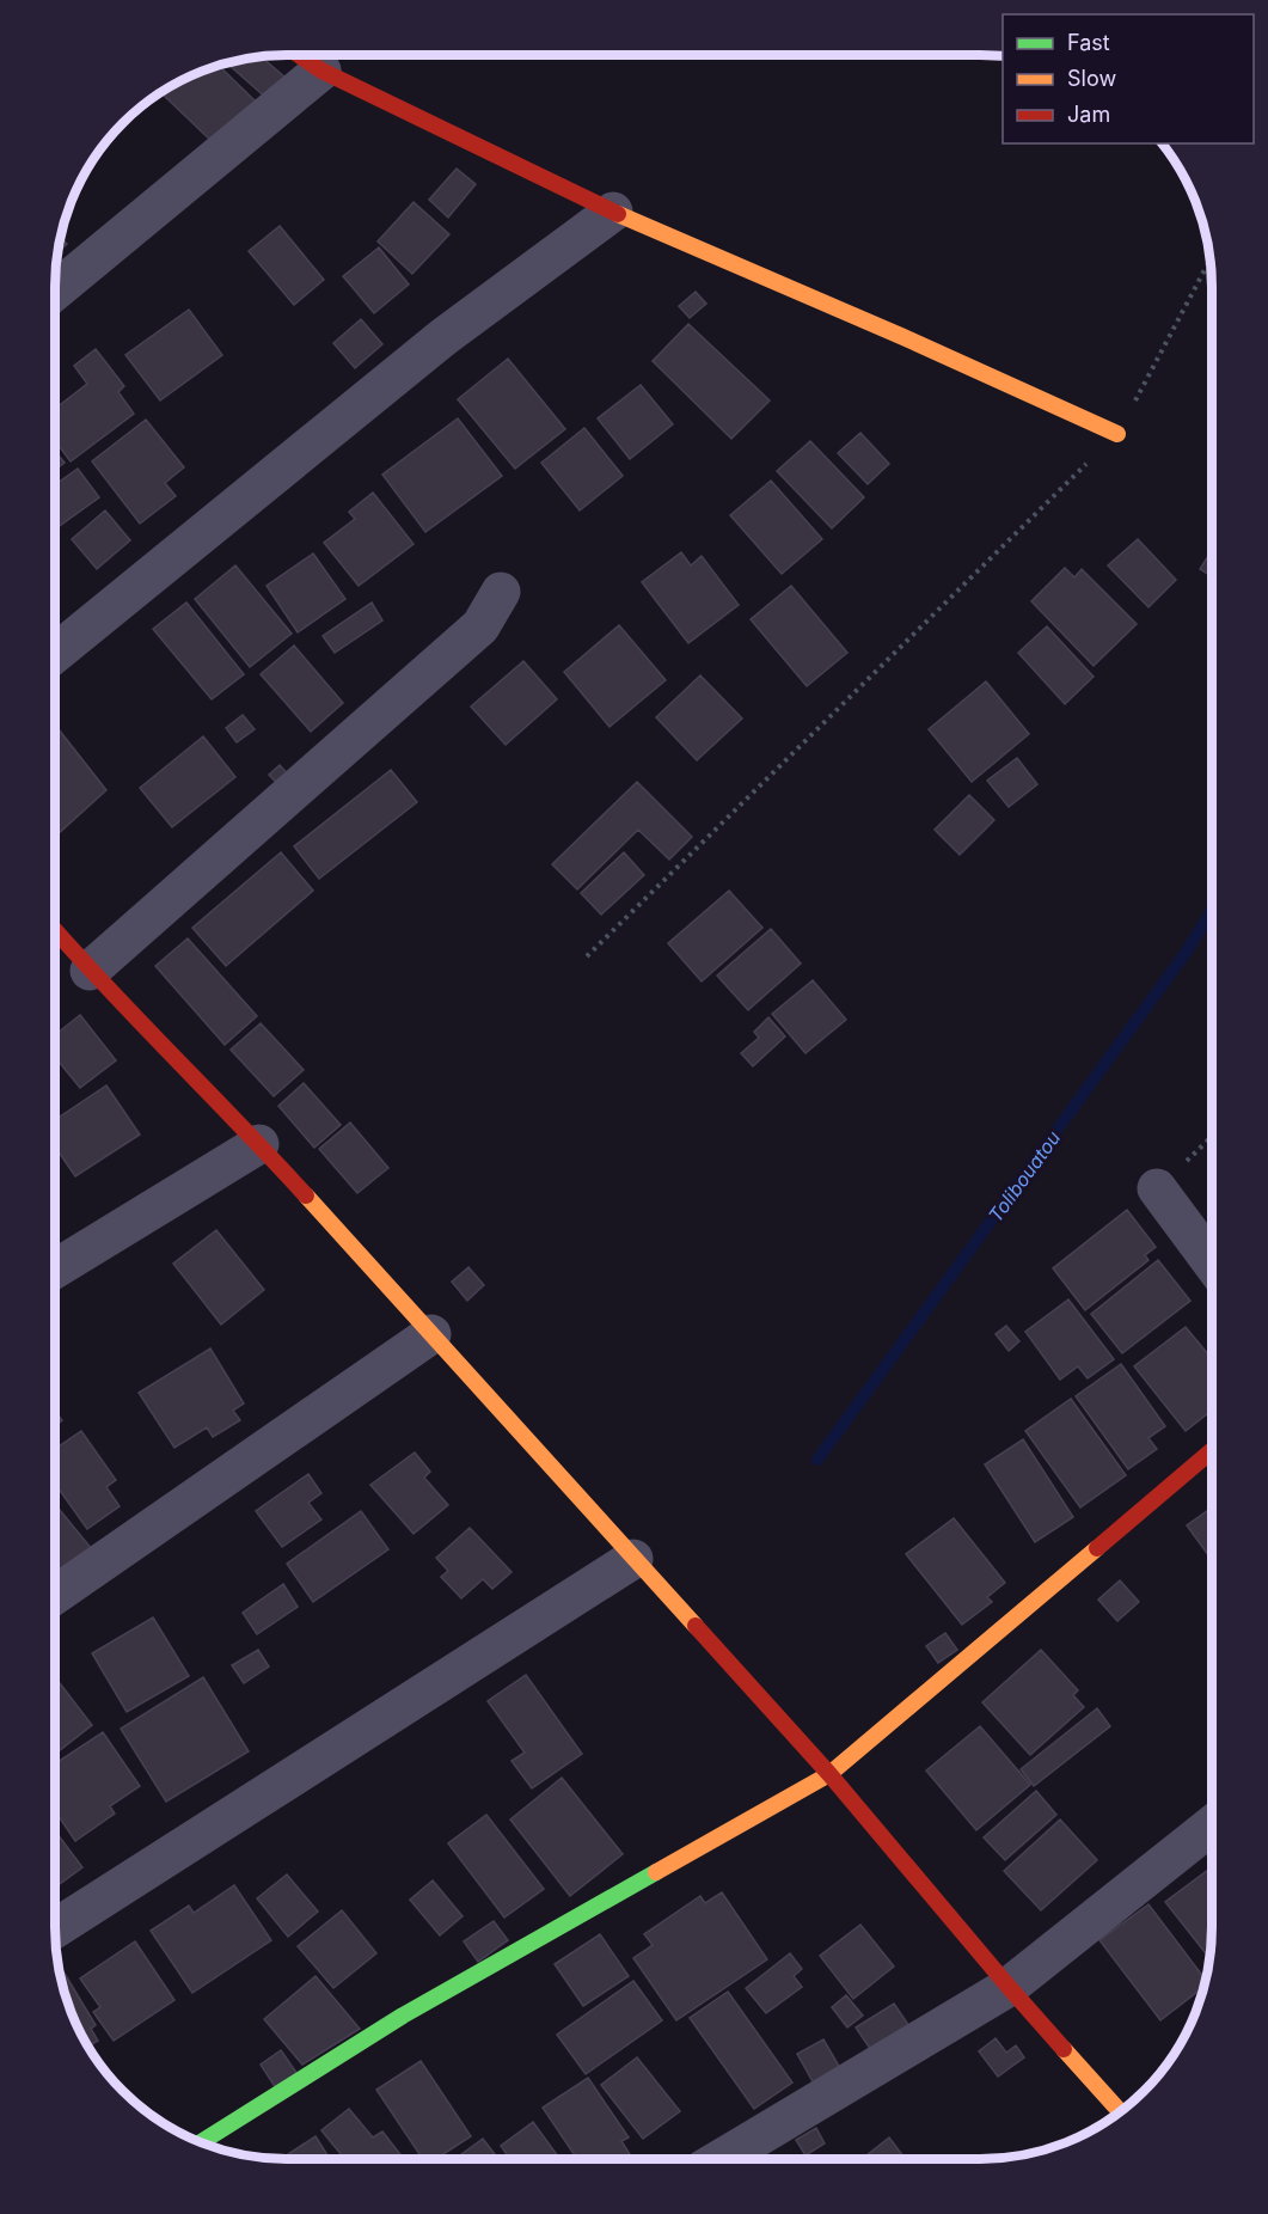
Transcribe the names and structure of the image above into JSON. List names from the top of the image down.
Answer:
{
  "water": ["Tolibouatou"],
  "legend": ["Fast", "Slow", "Jam"]
}
